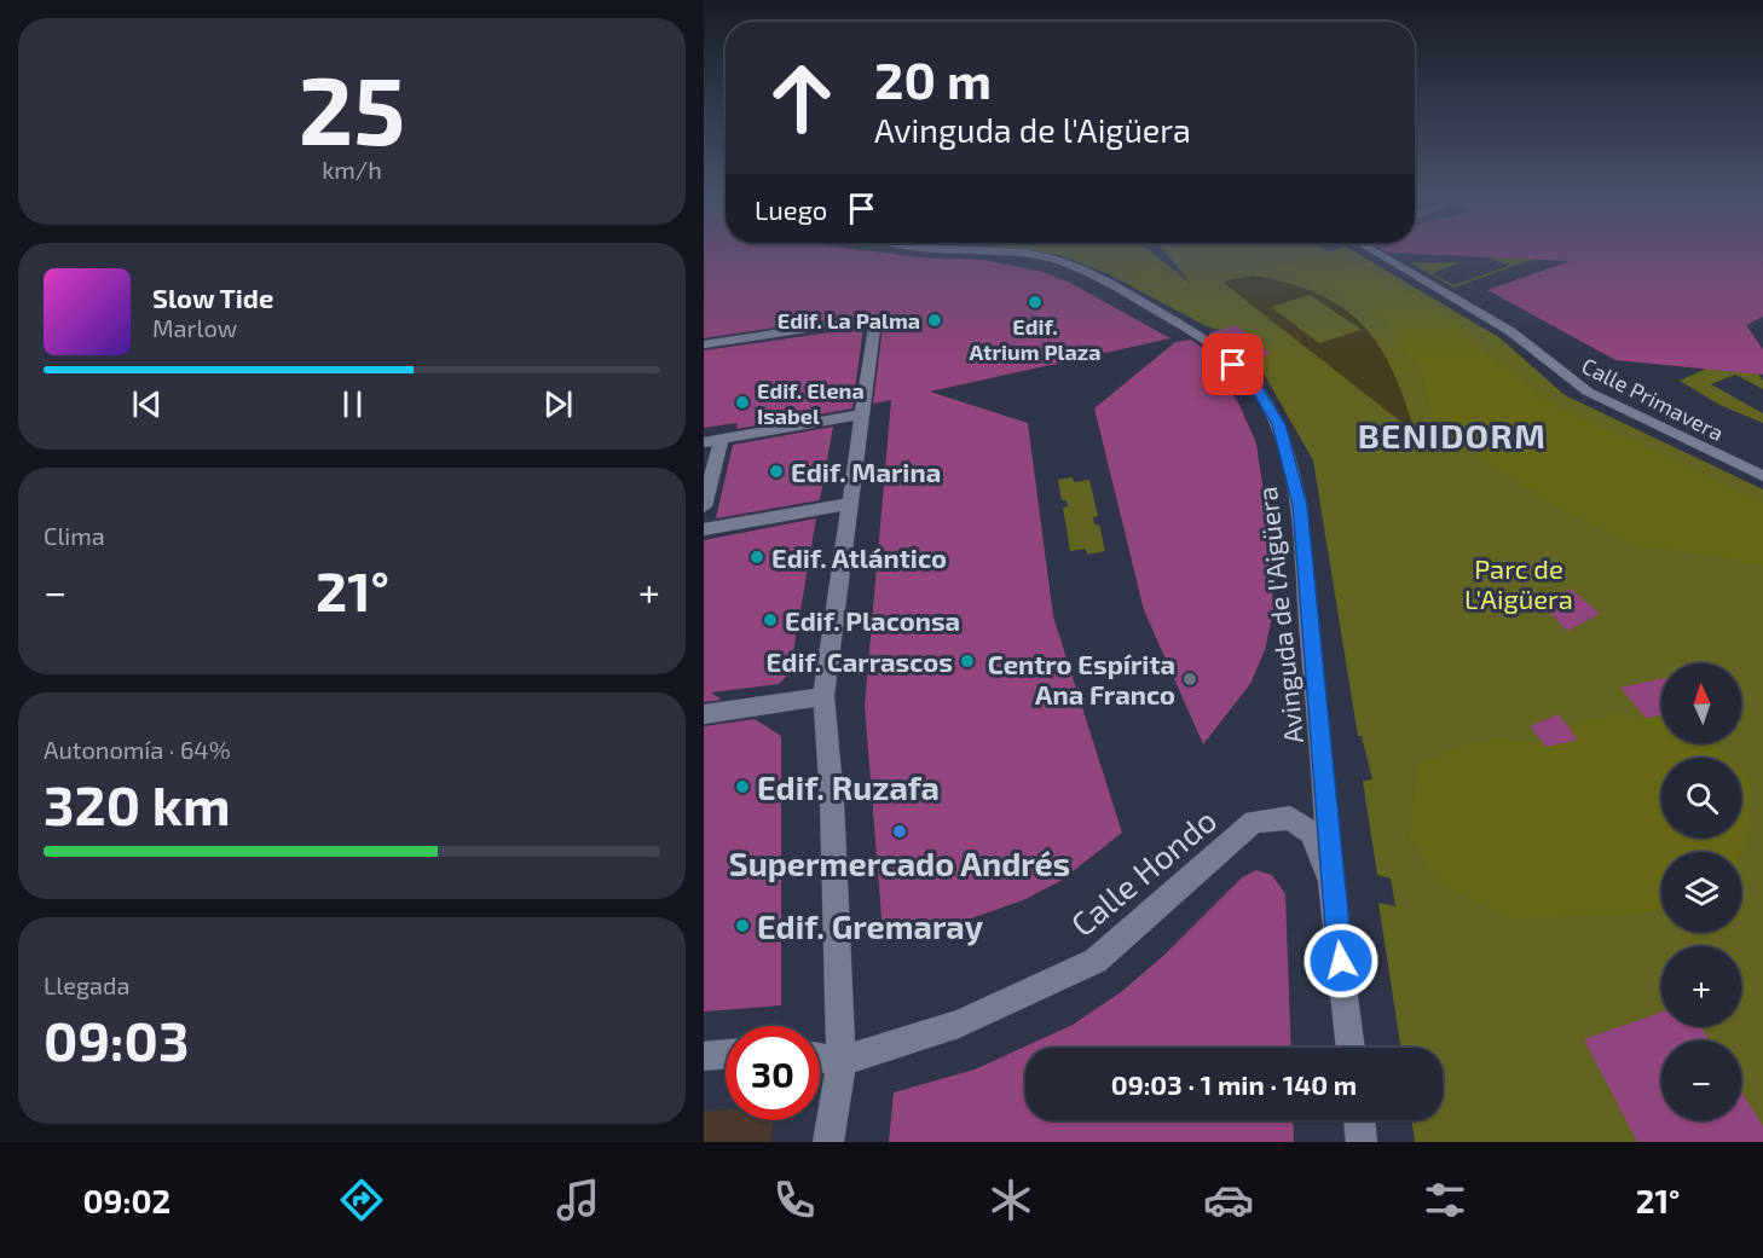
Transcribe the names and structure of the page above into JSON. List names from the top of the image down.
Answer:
{
  "streets": {
    "street": ["Calle Primavera", "Avinguda de l'Aigüera", "Calle Hondo"]
  },
  "crossings": [
    ["Avinguda de l'Aigüera", "Calle Hondo"]
  ],
  "districts": ["BENIDORM"],
  "parks": ["Parc de L'Aigüera"],
  "places": [
    "Edif. Atrium Plaza",
    "Edif. La Palma",
    "Edif. Elena Isabel",
    "Edif. Marina",
    "Edif. Atlántico",
    "Edif. Placonsa",
    "Edif. Carrascos",
    "Centro Espírita Ana Franco",
    "Edif. Ruzafa",
    "Supermercado Andrés",
    "Edif. Gremaray"
  ],
  "north": "top",
  "page": {
    "tile": [
      ["25", "km/h"],
      "Clima",
      ["Autonomía · 64%", "320 km"],
      ["Llegada", "09:03"]
    ],
    "turn": ["20 m", "Avinguda de l'Aigüera"],
    "then": "Luego",
    "song": ["Slow Tide", "Marlow"],
    "heat": ["−", "21°", "+"],
    "map_buttons": ["+", "−"],
    "limit": "30",
    "trip": "09:03 · 1 min · 140 m",
    "tabs": ["09:02", "21°"]
  }
}
